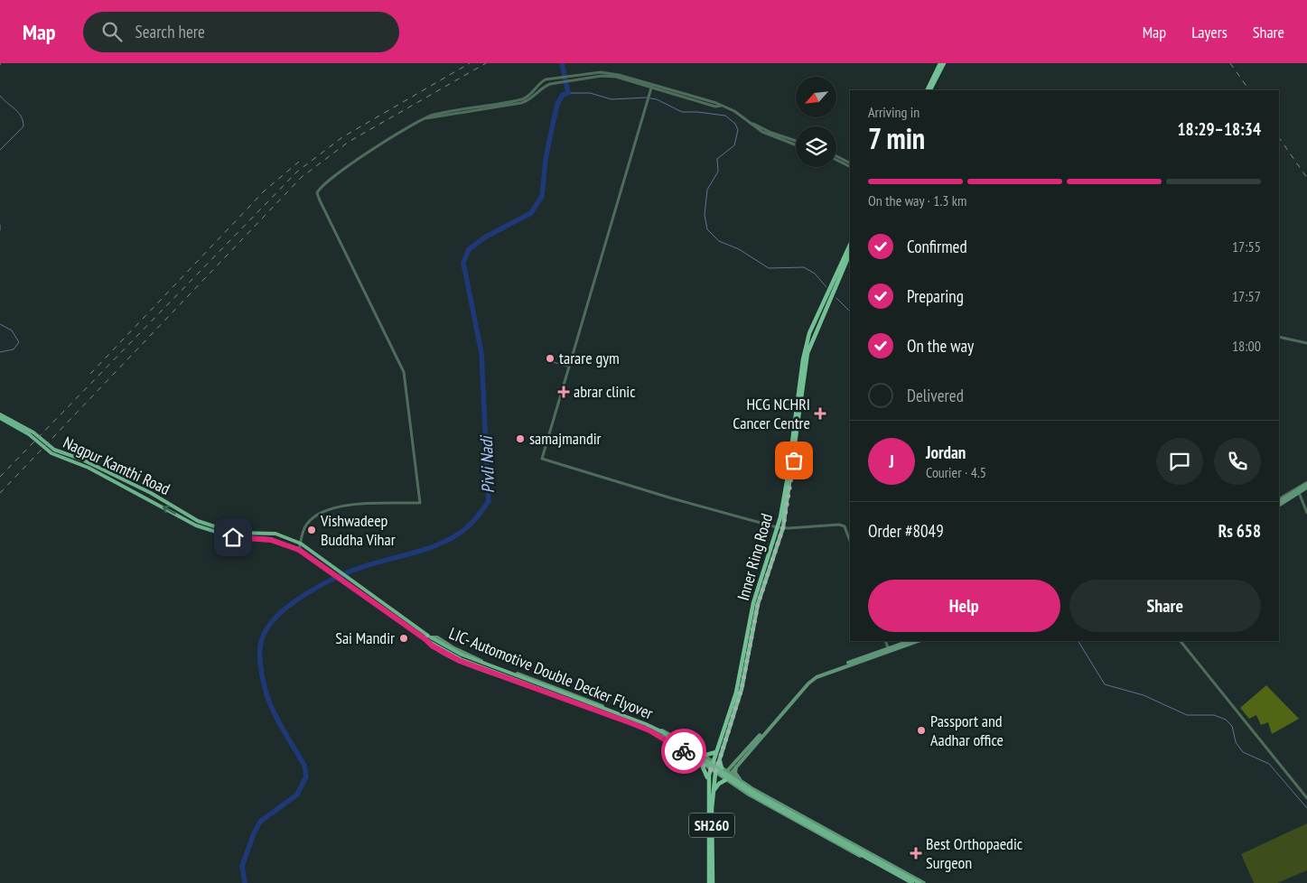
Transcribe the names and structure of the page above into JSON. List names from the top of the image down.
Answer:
{
  "streets": {
    "highway": ["Inner Ring Road", "SH260"],
    "main road": ["Nagpur Kamthi Road", "LIC- Automotive Double Decker Flyover"]
  },
  "crossings": [
    ["Nagpur Kamthi Road", "LIC- Automotive Double Decker Flyover"]
  ],
  "water": ["Pivli Nadi"],
  "places": {
    "other": [
      "tarare gym",
      "samajmandir",
      "Vishwadeep Buddha Vihar",
      "Sai Mandir",
      "Passport and Aadhar office"
    ],
    "health": ["abrar clinic", "HCG NCHRI Cancer Centre", "Best Orthopaedic Surgeon"]
  },
  "north": "bottom left",
  "page": {
    "header": "Map",
    "search": "Search here",
    "nav": ["Map", "Layers", "Share"],
    "heading": ["7 min", "Arriving in", "18:29–18:34"],
    "panel": [
      "Jordan",
      "Courier · 4.5",
      "Order #8049",
      "Rs 658"
    ],
    "bar": "On the way · 1.3 km",
    "list": [
      ["Confirmed", "17:55"],
      ["Preparing", "17:57"],
      ["On the way", "18:00"],
      "Delivered"
    ],
    "round": "J",
    "buttons": ["Help", "Share"]
  }
}
